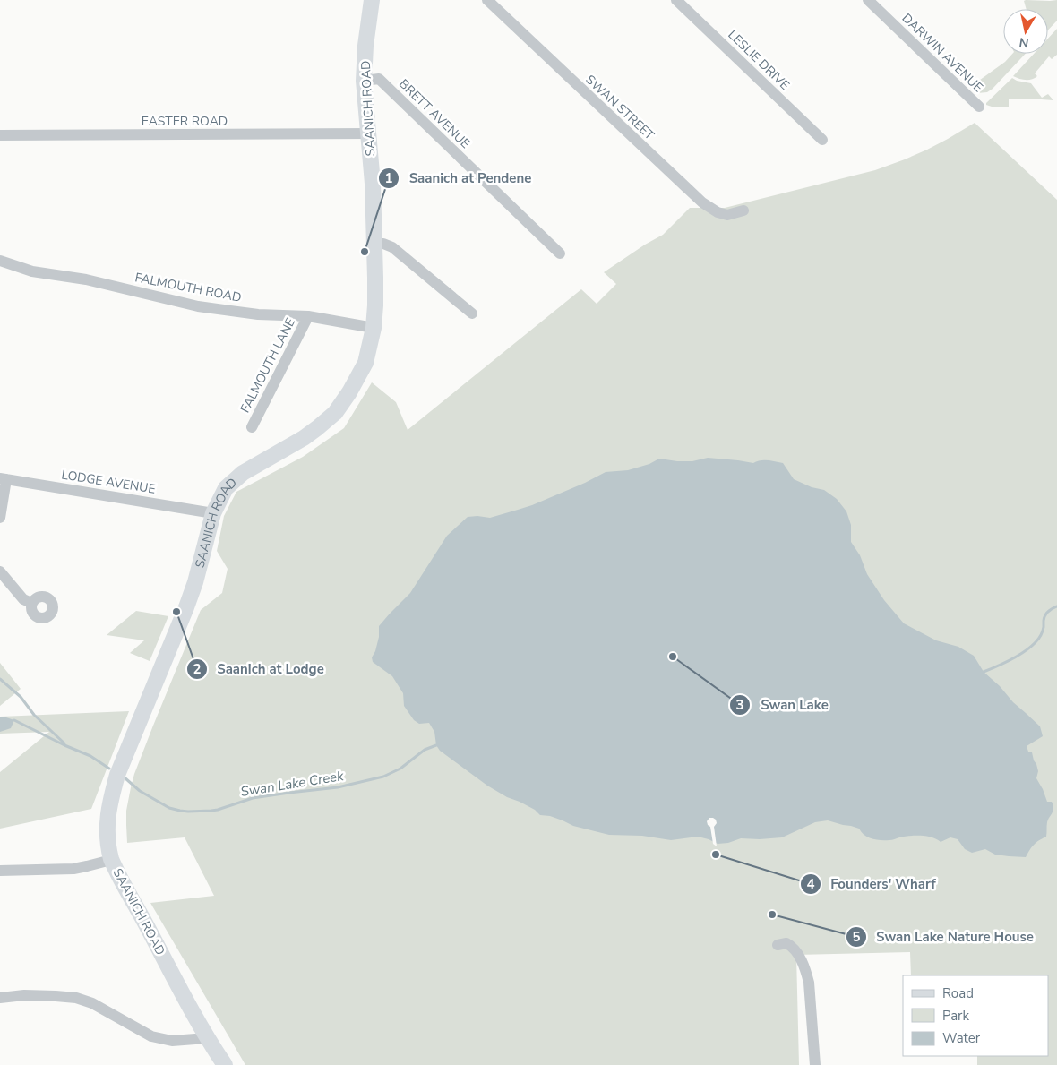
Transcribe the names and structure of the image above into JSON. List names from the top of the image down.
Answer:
{
  "streets": {
    "main road": ["SAANICH ROAD"],
    "street": [
      "DARWIN AVENUE",
      "LESLIE DRIVE",
      "SWAN STREET",
      "BRETT AVENUE",
      "EASTER ROAD",
      "FALMOUTH ROAD",
      "FALMOUTH LANE",
      "LODGE AVENUE"
    ]
  },
  "crossings": [
    ["SAANICH ROAD", "BRETT AVENUE"],
    ["SAANICH ROAD", "EASTER ROAD"],
    ["SAANICH ROAD", "FALMOUTH ROAD"],
    ["SAANICH ROAD", "LODGE AVENUE"],
    ["FALMOUTH ROAD", "FALMOUTH LANE"]
  ],
  "water": ["Swan Lake Creek"],
  "places": [
    "Saanich at Pendene",
    "Saanich at Lodge",
    "Swan Lake",
    "Founders' Wharf",
    "Swan Lake Nature House"
  ],
  "legend": ["Road", "Park", "Water"],
  "north": "bottom"
}
